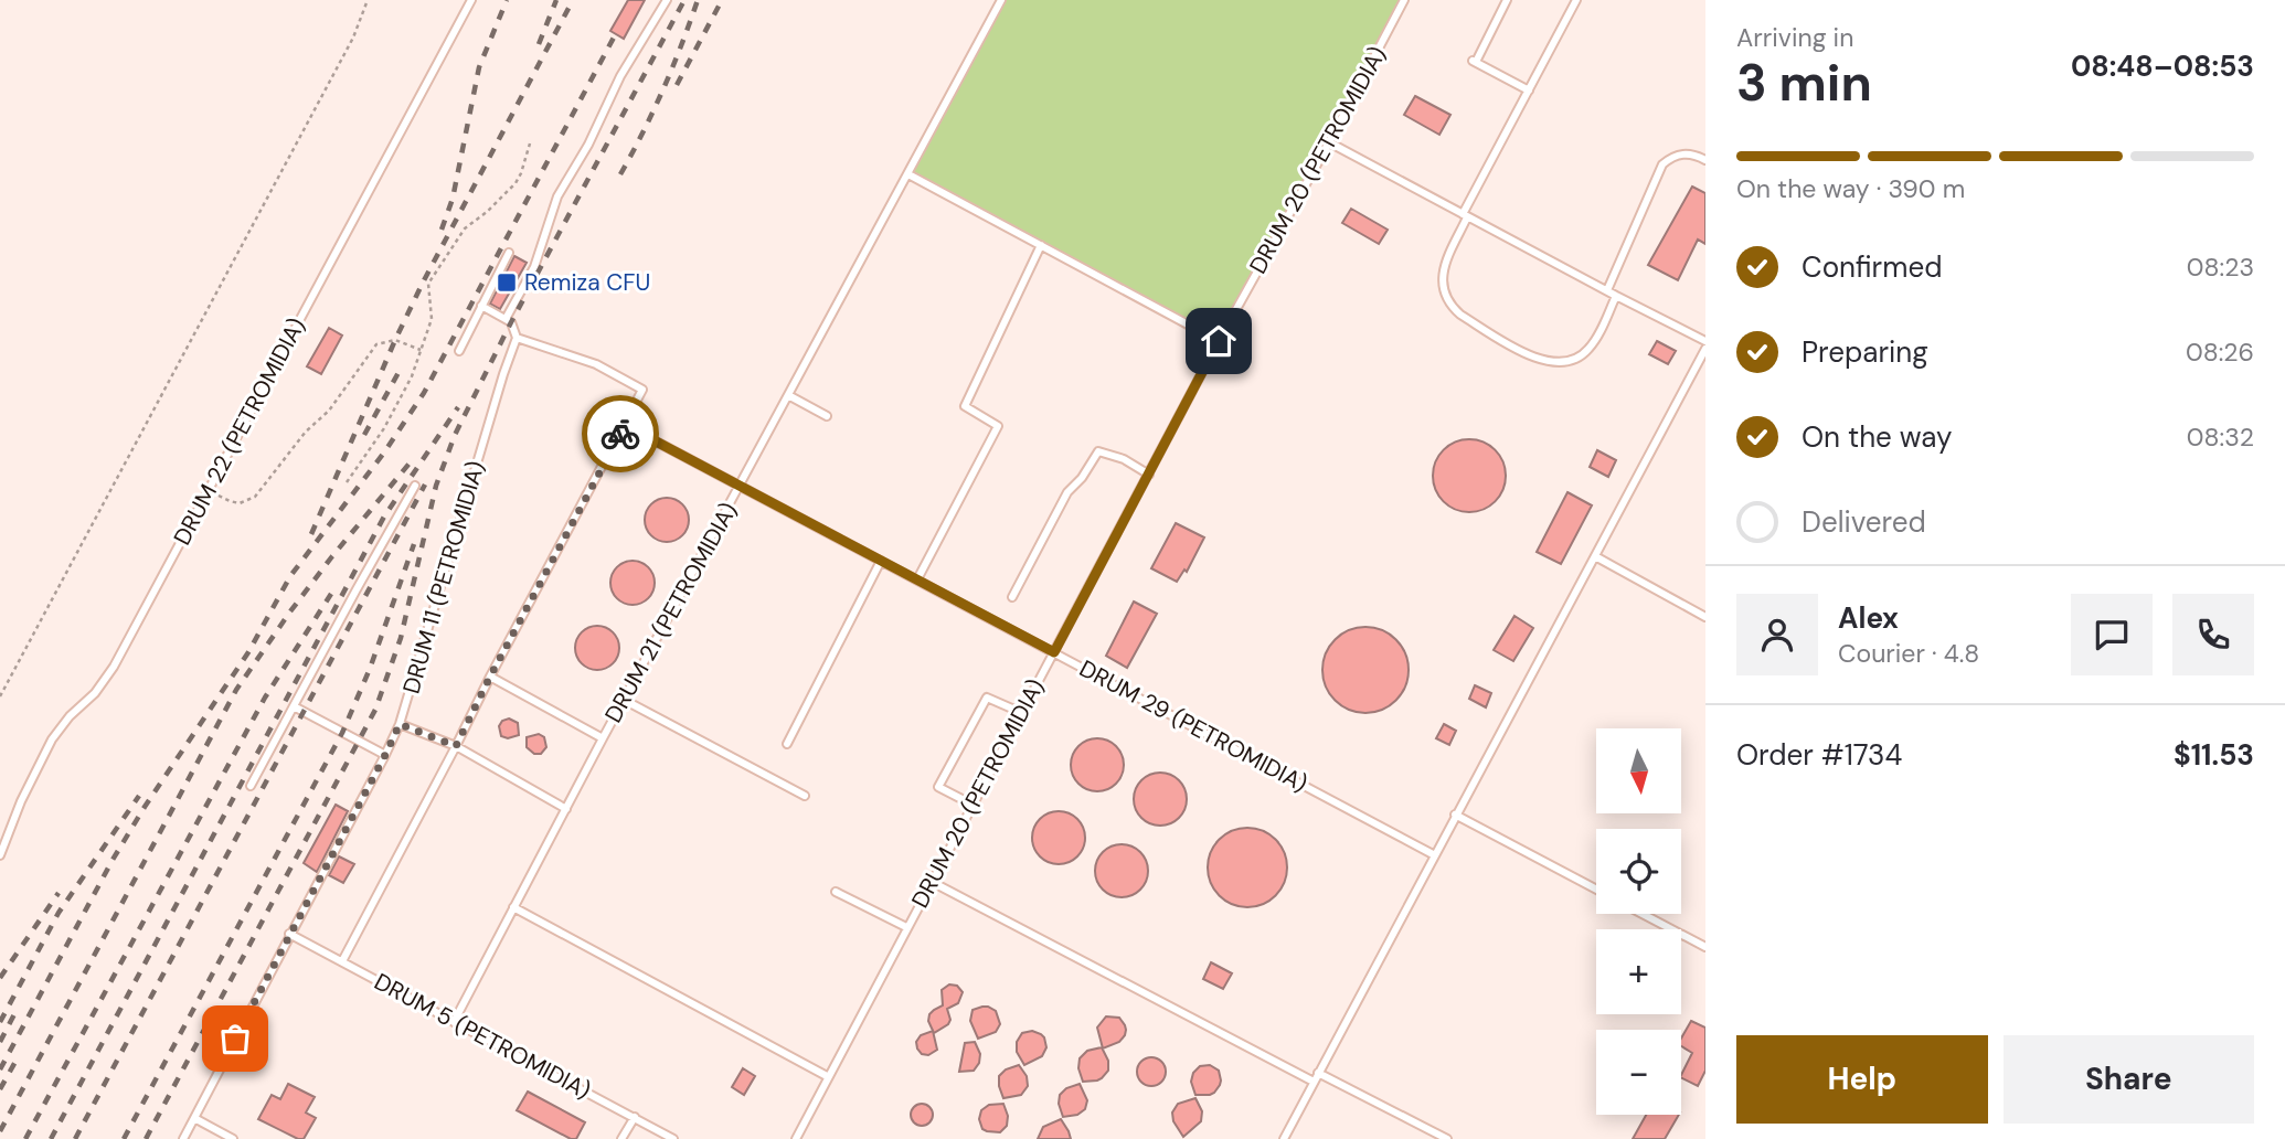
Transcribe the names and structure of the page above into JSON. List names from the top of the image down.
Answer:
{
  "streets": {
    "lane": [
      "DRUM 20 (PETROMIDIA)",
      "DRUM 22 (PETROMIDIA)",
      "DRUM 11 (PETROMIDIA)",
      "DRUM 21 (PETROMIDIA)",
      "DRUM 29 (PETROMIDIA)",
      "DRUM 5 (PETROMIDIA)"
    ]
  },
  "crossings": [
    ["DRUM 20 (PETROMIDIA)", "DRUM 29 (PETROMIDIA)"],
    ["DRUM 11 (PETROMIDIA)", "DRUM 5 (PETROMIDIA)"],
    ["DRUM 21 (PETROMIDIA)", "DRUM 29 (PETROMIDIA)"],
    ["DRUM 21 (PETROMIDIA)", "DRUM 5 (PETROMIDIA)"]
  ],
  "places": {
    "transit": ["Remiza CFU"]
  },
  "north": "bottom",
  "page": {
    "heading": ["3 min", "Arriving in", "08:48–08:53"],
    "panel": [
      "Alex",
      "Courier · 4.8",
      "Order #1734",
      "$11.53"
    ],
    "bar": "On the way · 390 m",
    "list": [
      ["Confirmed", "08:23"],
      ["Preparing", "08:26"],
      ["On the way", "08:32"],
      "Delivered"
    ],
    "map_buttons": ["+", "−"],
    "buttons": ["Help", "Share"]
  }
}
